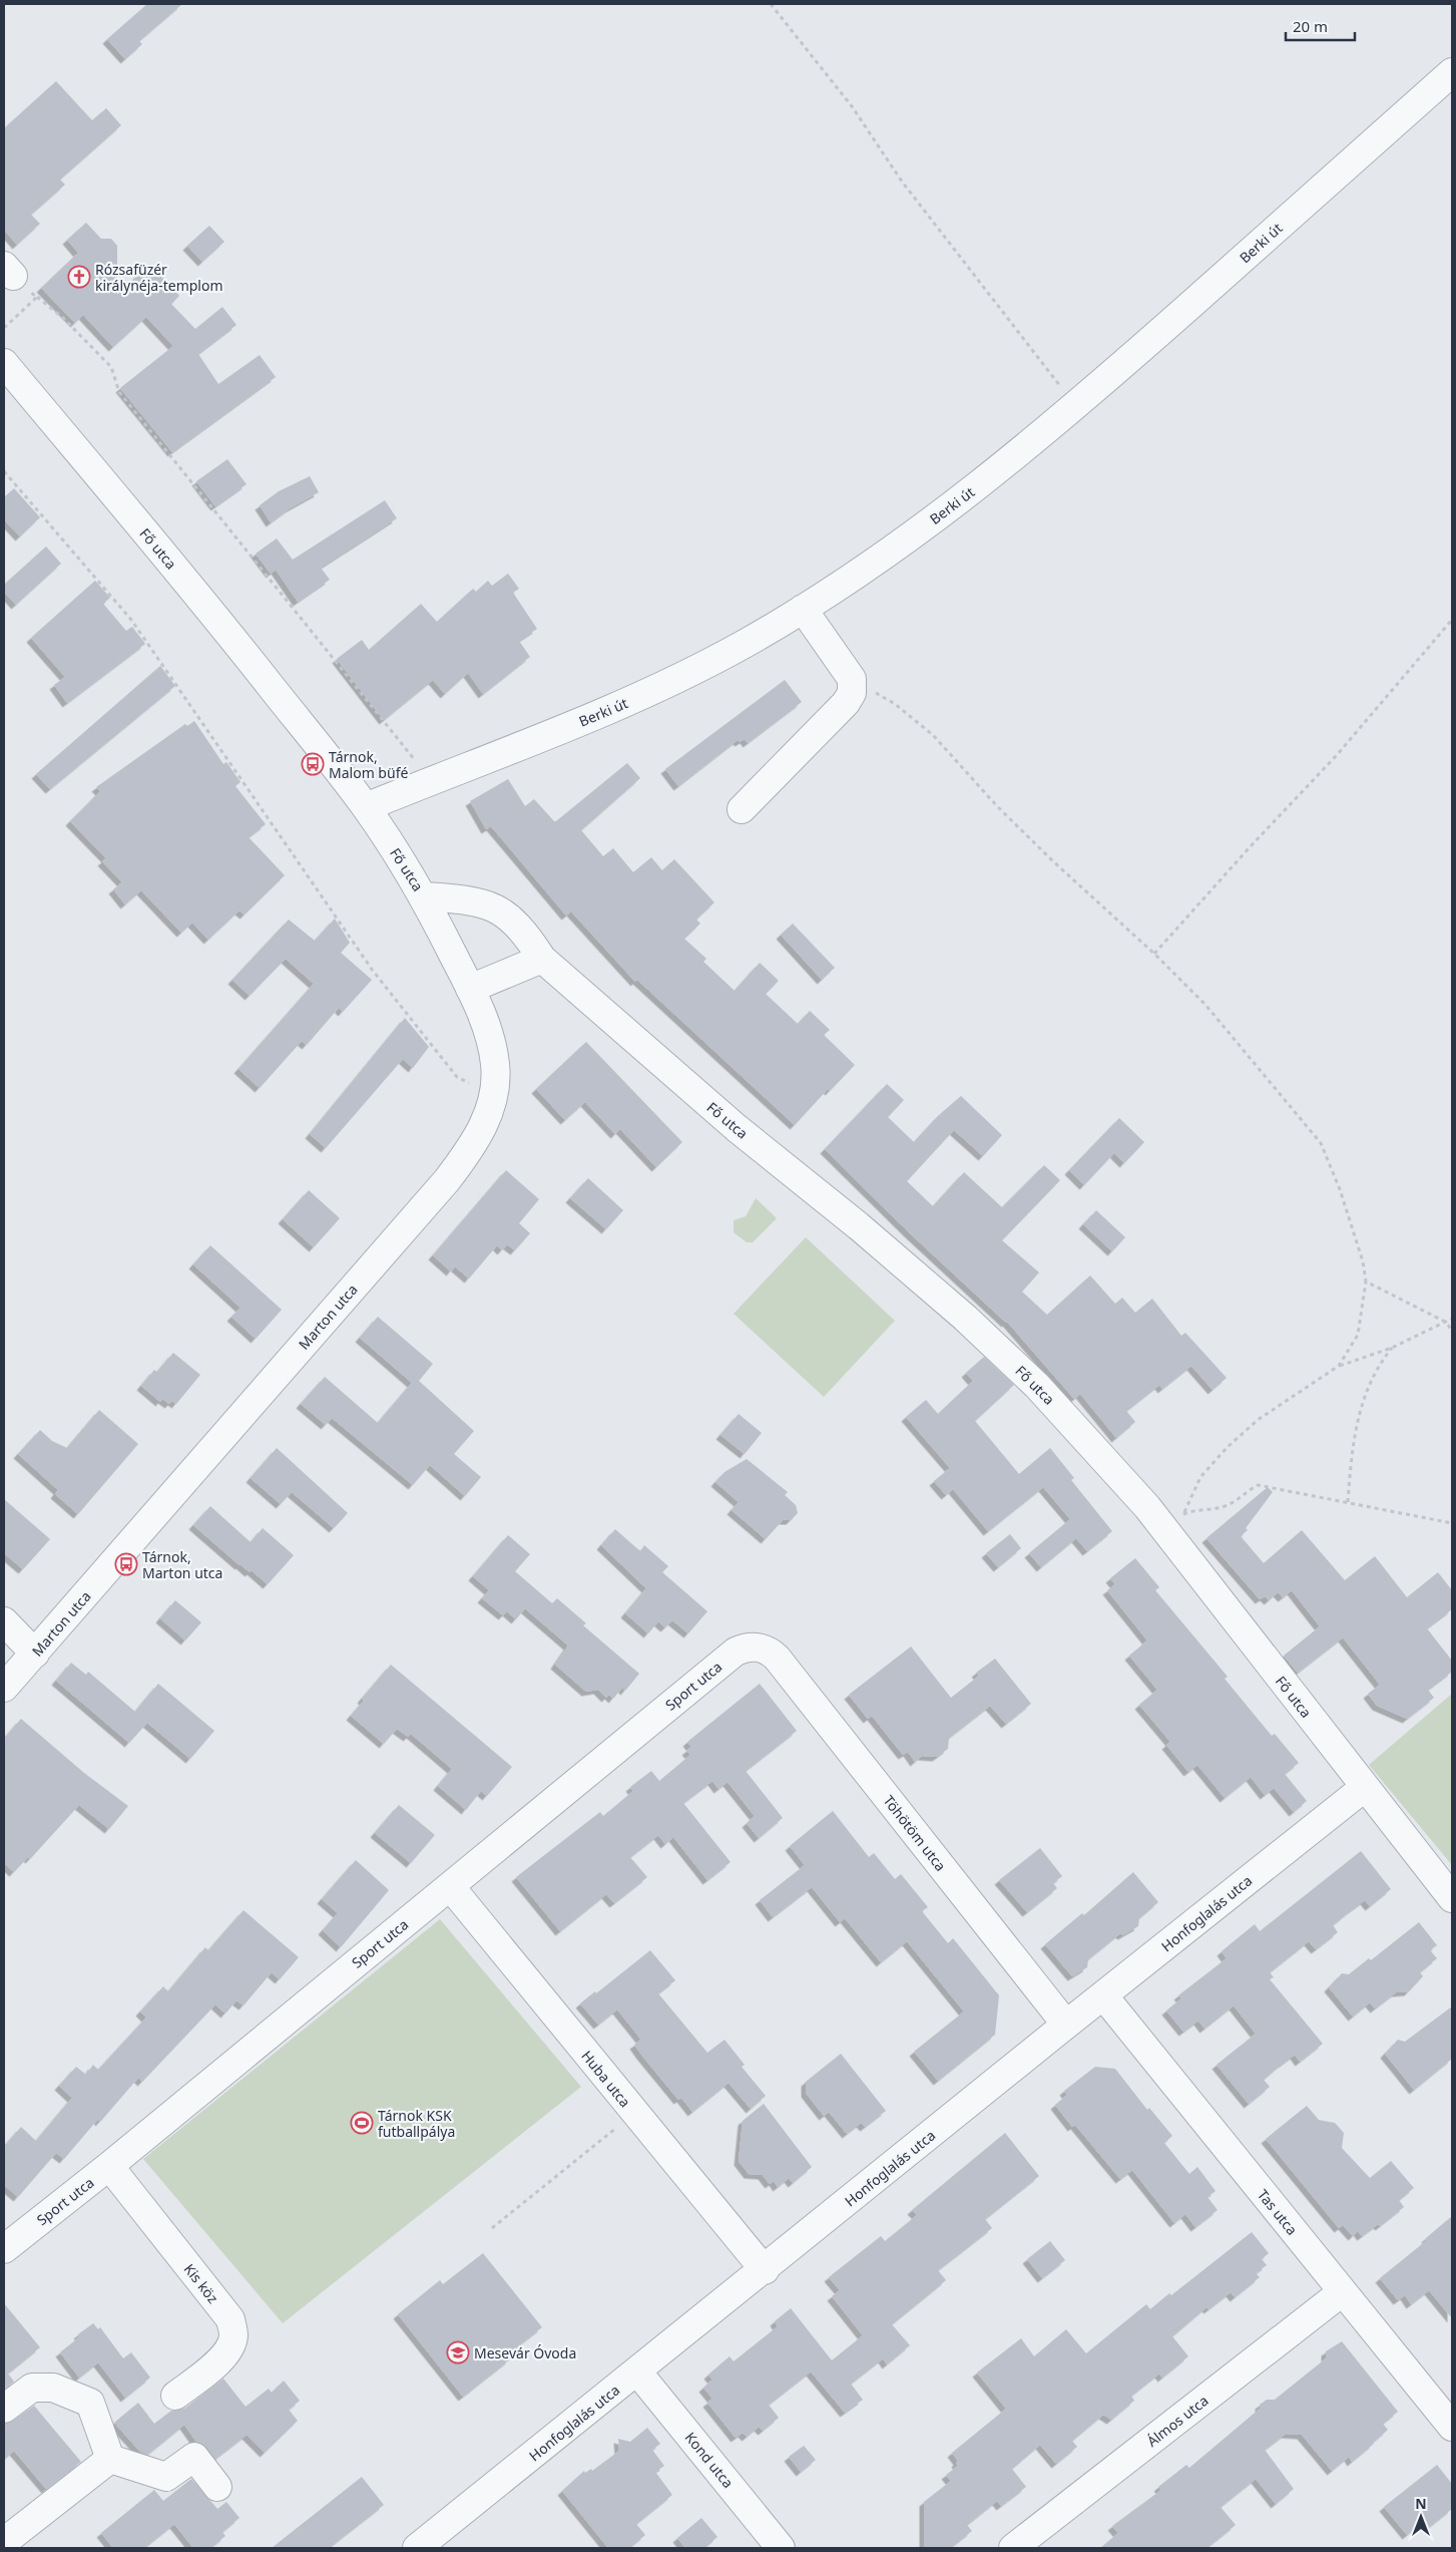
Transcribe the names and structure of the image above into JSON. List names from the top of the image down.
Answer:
{
  "streets": {
    "street": [
      "Berki út",
      "Fő utca",
      "Marton utca",
      "Sport utca",
      "Töhötöm utca",
      "Honfoglalás utca",
      "Huba utca",
      "Tas utca",
      "Kis köz",
      "Álmos utca",
      "Kond utca"
    ]
  },
  "crossings": [
    ["Berki út", "Fő utca"],
    ["Fő utca", "Marton utca"],
    ["Fő utca", "Honfoglalás utca"],
    ["Sport utca", "Töhötöm utca"],
    ["Sport utca", "Huba utca"],
    ["Sport utca", "Kis köz"],
    ["Töhötöm utca", "Honfoglalás utca"],
    ["Honfoglalás utca", "Huba utca"],
    ["Honfoglalás utca", "Tas utca"],
    ["Honfoglalás utca", "Kond utca"],
    ["Tas utca", "Álmos utca"]
  ],
  "places": {
    "church": ["Rózsafüzér királynéja-templom"],
    "bus stop": ["Tárnok, Malom büfé", "Tárnok, Marton utca"],
    "sports": ["Tárnok KSK futballpálya"],
    "school or university": ["Mesevár Óvoda"]
  },
  "scale_bar": "20 m",
  "north": "top"
}
